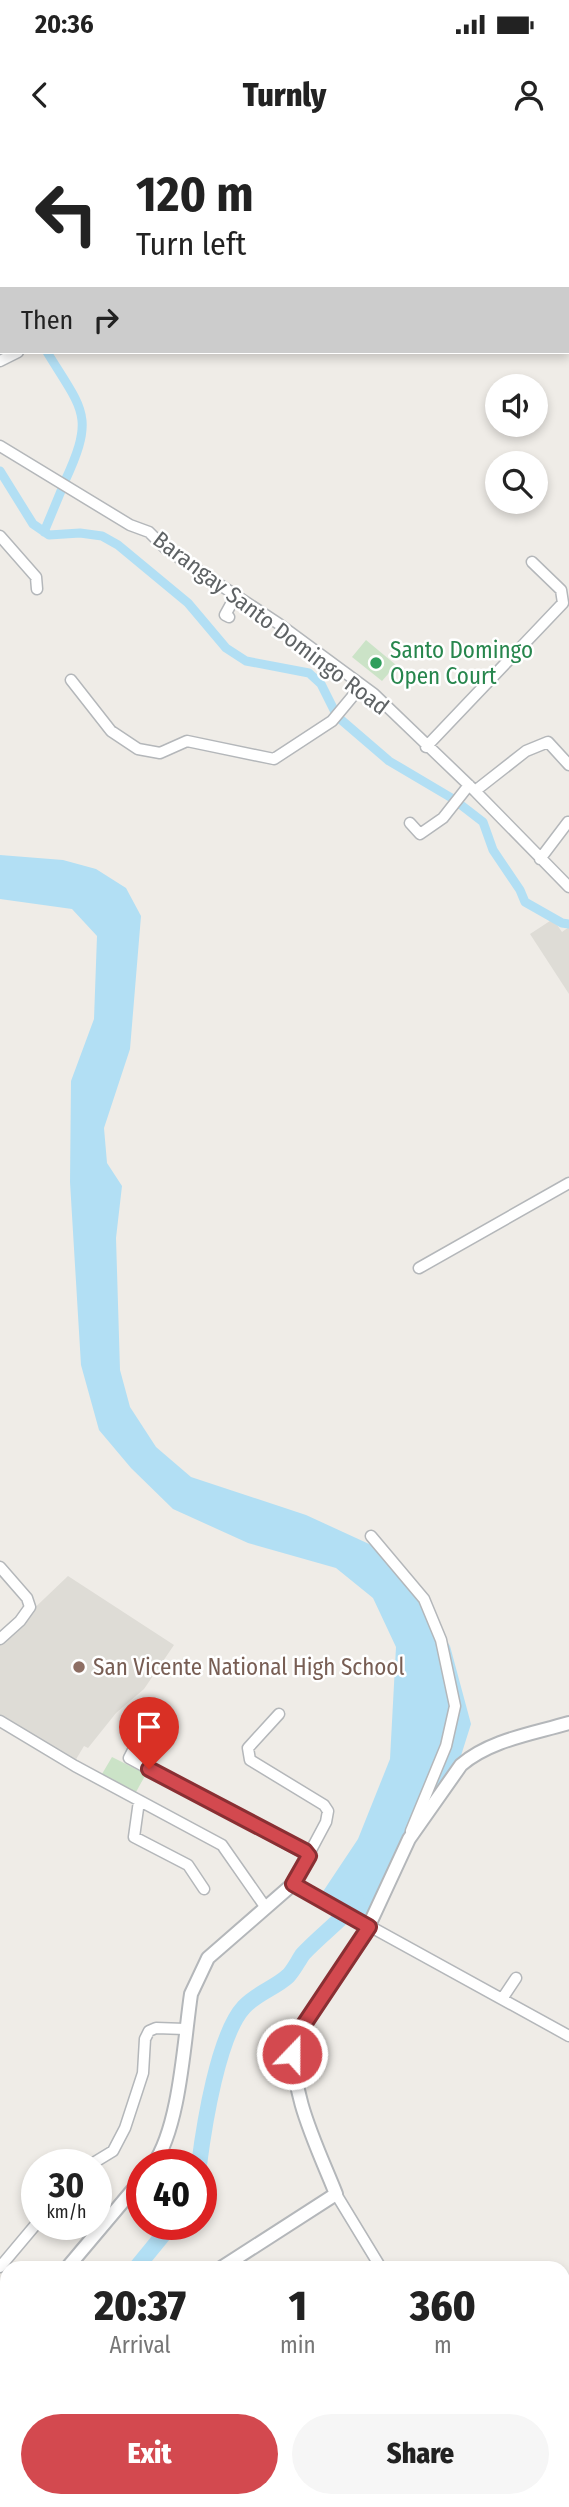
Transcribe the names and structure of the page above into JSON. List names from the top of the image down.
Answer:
{
  "streets": {
    "street": ["Barangay Santo Domingo Road"]
  },
  "places": ["Santo Domingo Open Court", "San Vicente National High School"],
  "page": {
    "status": "20:36",
    "header": "Turnly",
    "turn": ["120 m", "Turn left"],
    "then": "Then",
    "speed": "30 km/h",
    "limit": "40",
    "eta": [
      "20:37",
      "Arrival",
      "1",
      "min",
      "360",
      "m"
    ],
    "buttons": ["Exit", "Share"]
  }
}
